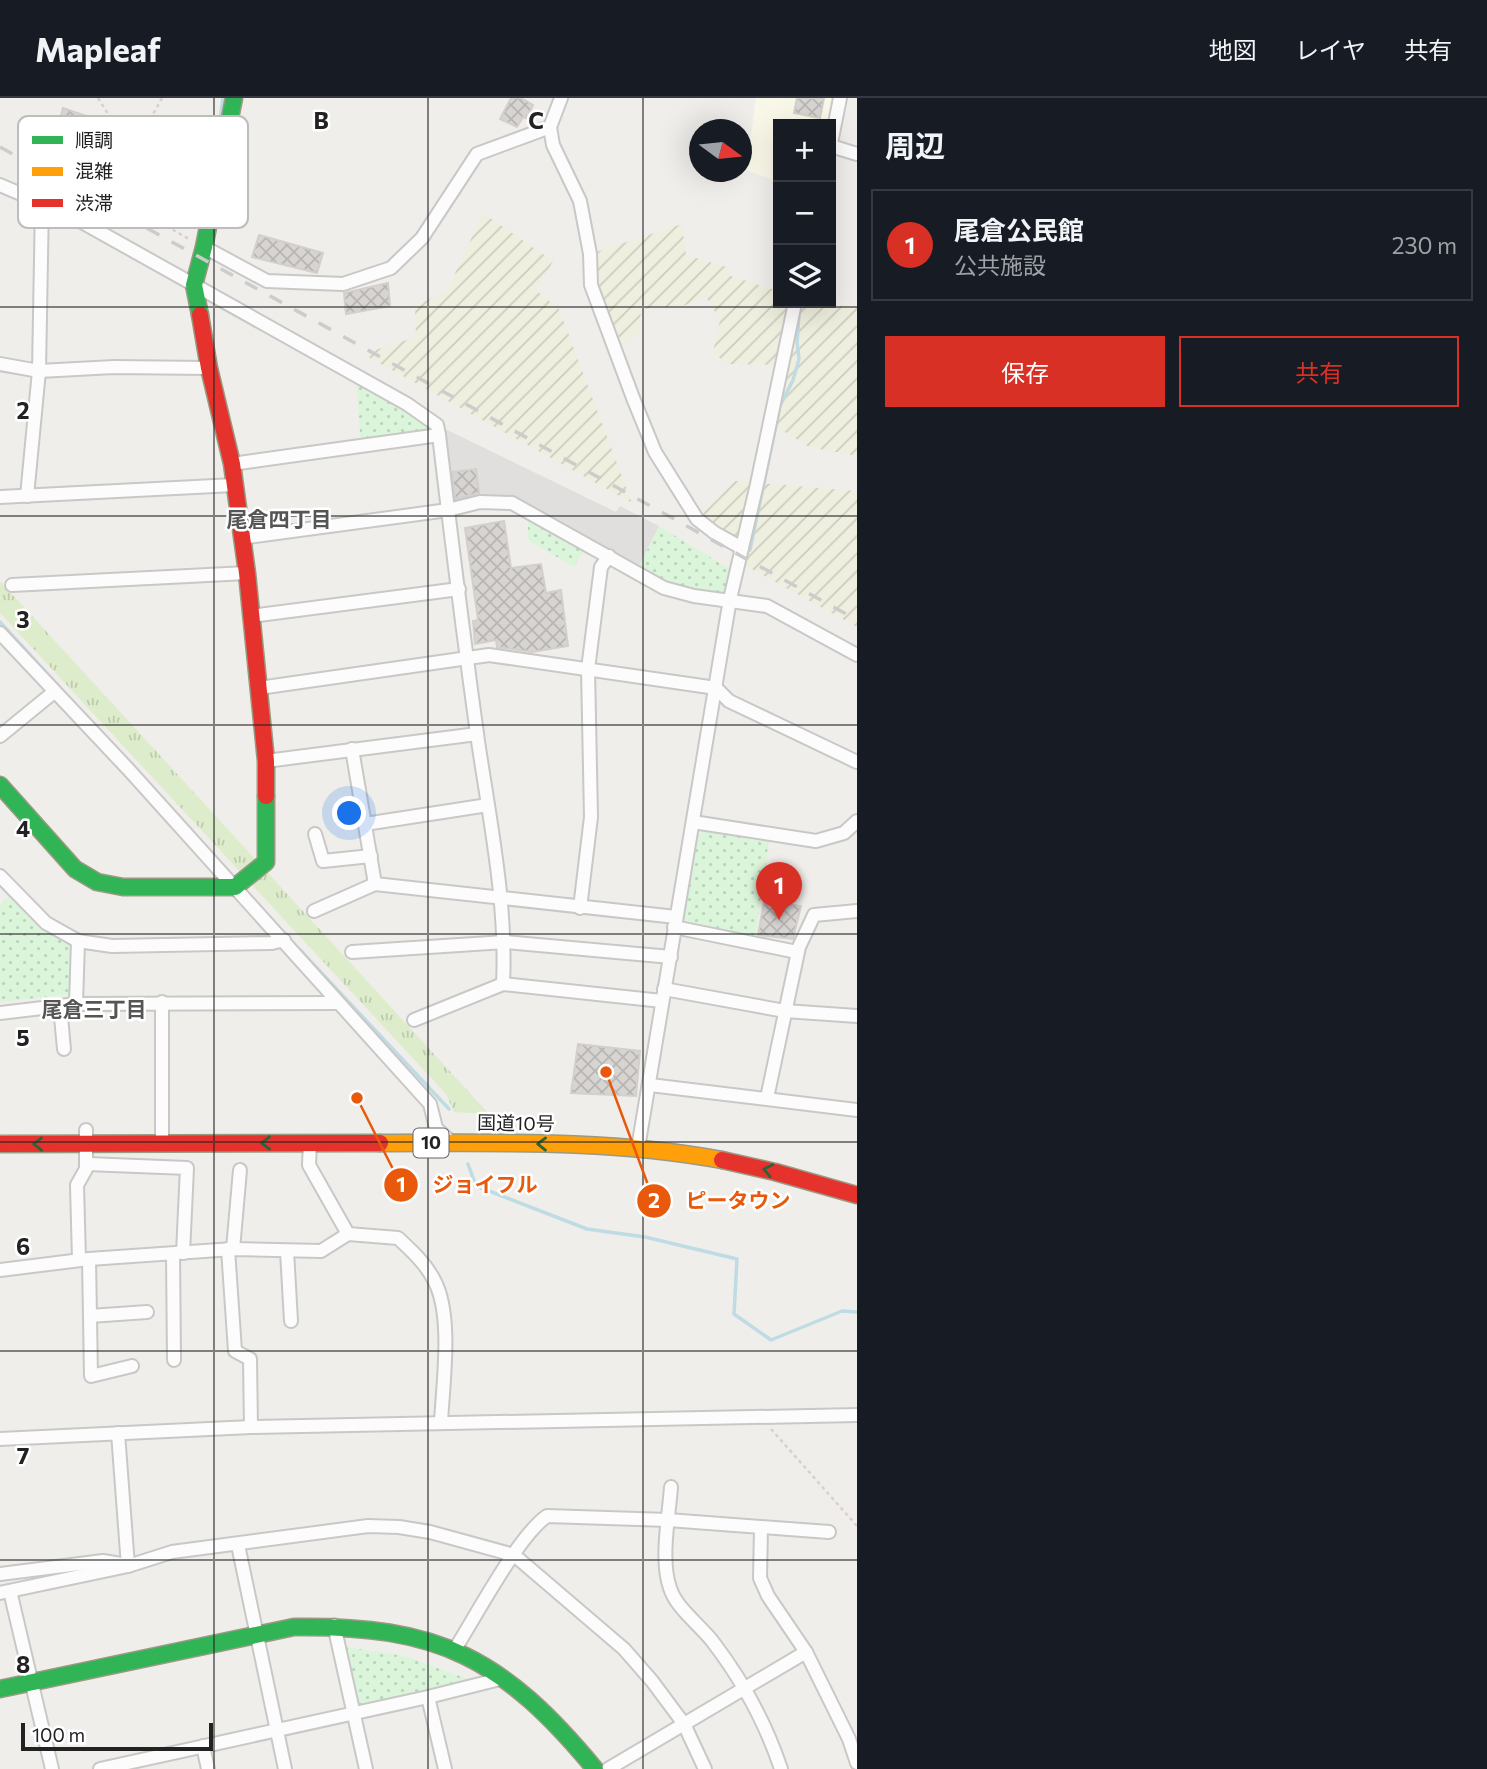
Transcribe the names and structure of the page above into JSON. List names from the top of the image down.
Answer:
{
  "streets": {
    "main road": ["国道10号", "10"]
  },
  "districts": ["尾倉四丁目", "尾倉三丁目"],
  "places": ["ピータウン", "ジョイフル"],
  "legend": ["順調", "混雑", "渋滞"],
  "scale_bar": "100 m",
  "north": "right",
  "page": {
    "header": "Mapleaf",
    "nav": ["地図", "レイヤ", "共有"],
    "heading": "周辺",
    "map_buttons": ["+", "−"],
    "list": [
      {
        "mark": "1",
        "name": "尾倉公民館",
        "note": "公共施設",
        "value": "230 m"
      }
    ],
    "buttons": ["保存", "共有"],
    "pins": "1",
    "scale": "100 m"
  },
  "grid": {
    "columns": ["B", "C"],
    "rows": [
      "2",
      "3",
      "4",
      "5",
      "6",
      "7",
      "8"
    ]
  }
}
